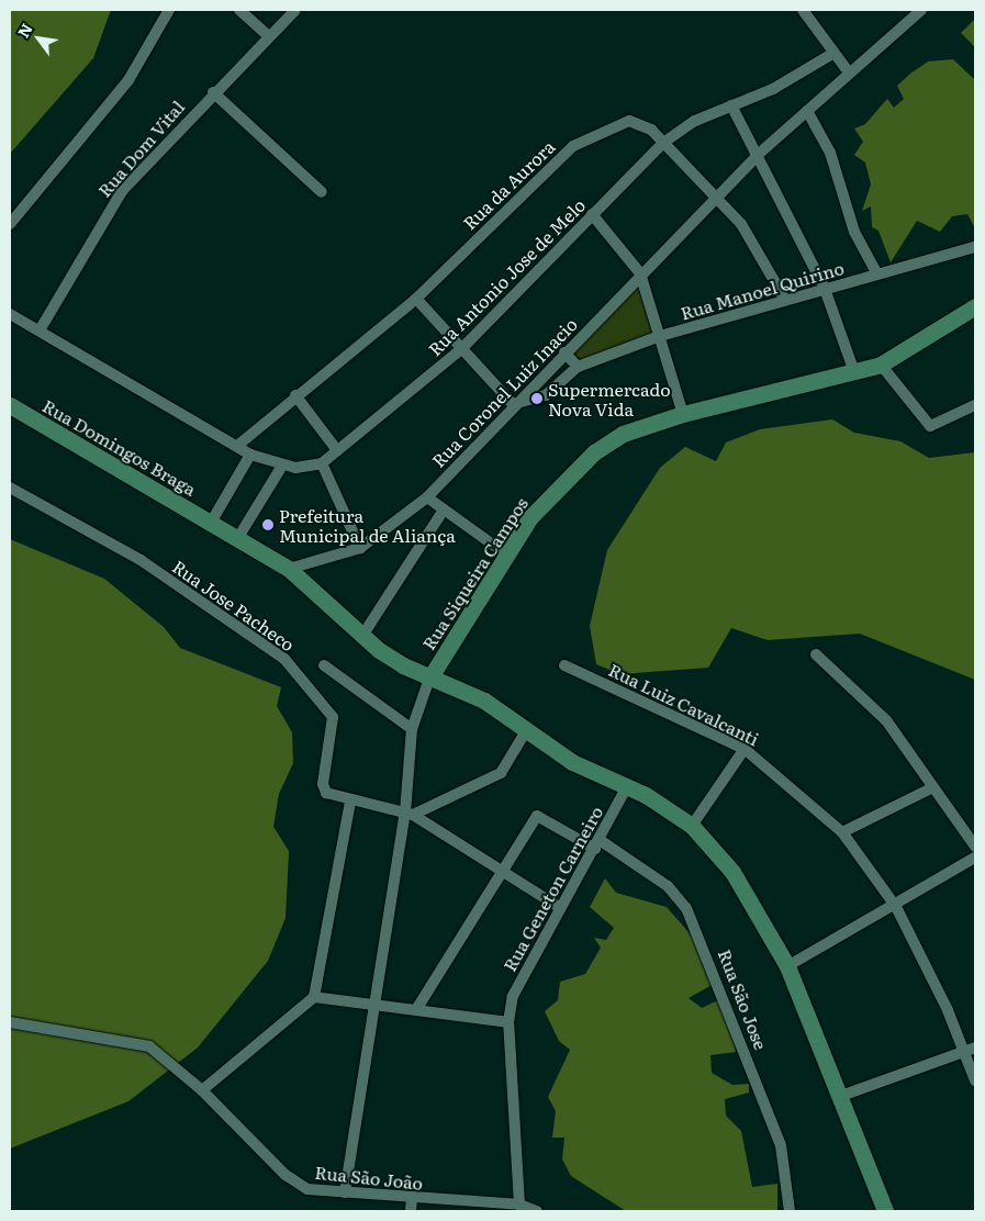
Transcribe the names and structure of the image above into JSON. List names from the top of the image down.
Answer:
{
  "streets": {
    "main road": ["Rua Domingos Braga", "Rua Siqueira Campos"],
    "street": [
      "Rua Dom Vital",
      "Rua da Aurora",
      "Rua Antonio Jose de Melo",
      "Rua Manoel Quirino",
      "Rua Coronel Luiz Inacio",
      "Rua Jose Pacheco",
      "Rua Luiz Cavalcanti",
      "Rua Geneton Carneiro",
      "Rua São Jose",
      "Rua São João"
    ]
  },
  "crossings": [
    ["Rua da Aurora", "Rua Antonio Jose de Melo"],
    ["Rua Coronel Luiz Inacio", "Rua Domingos Braga"],
    ["Rua Domingos Braga", "Rua Siqueira Campos"],
    ["Rua Domingos Braga", "Rua Geneton Carneiro"],
    ["Rua Geneton Carneiro", "Rua São Jose"],
    ["Rua Geneton Carneiro", "Rua São João"]
  ],
  "places": ["Supermercado Nova Vida", "Prefeitura Municipal de Aliança"],
  "north": "top left"
}
